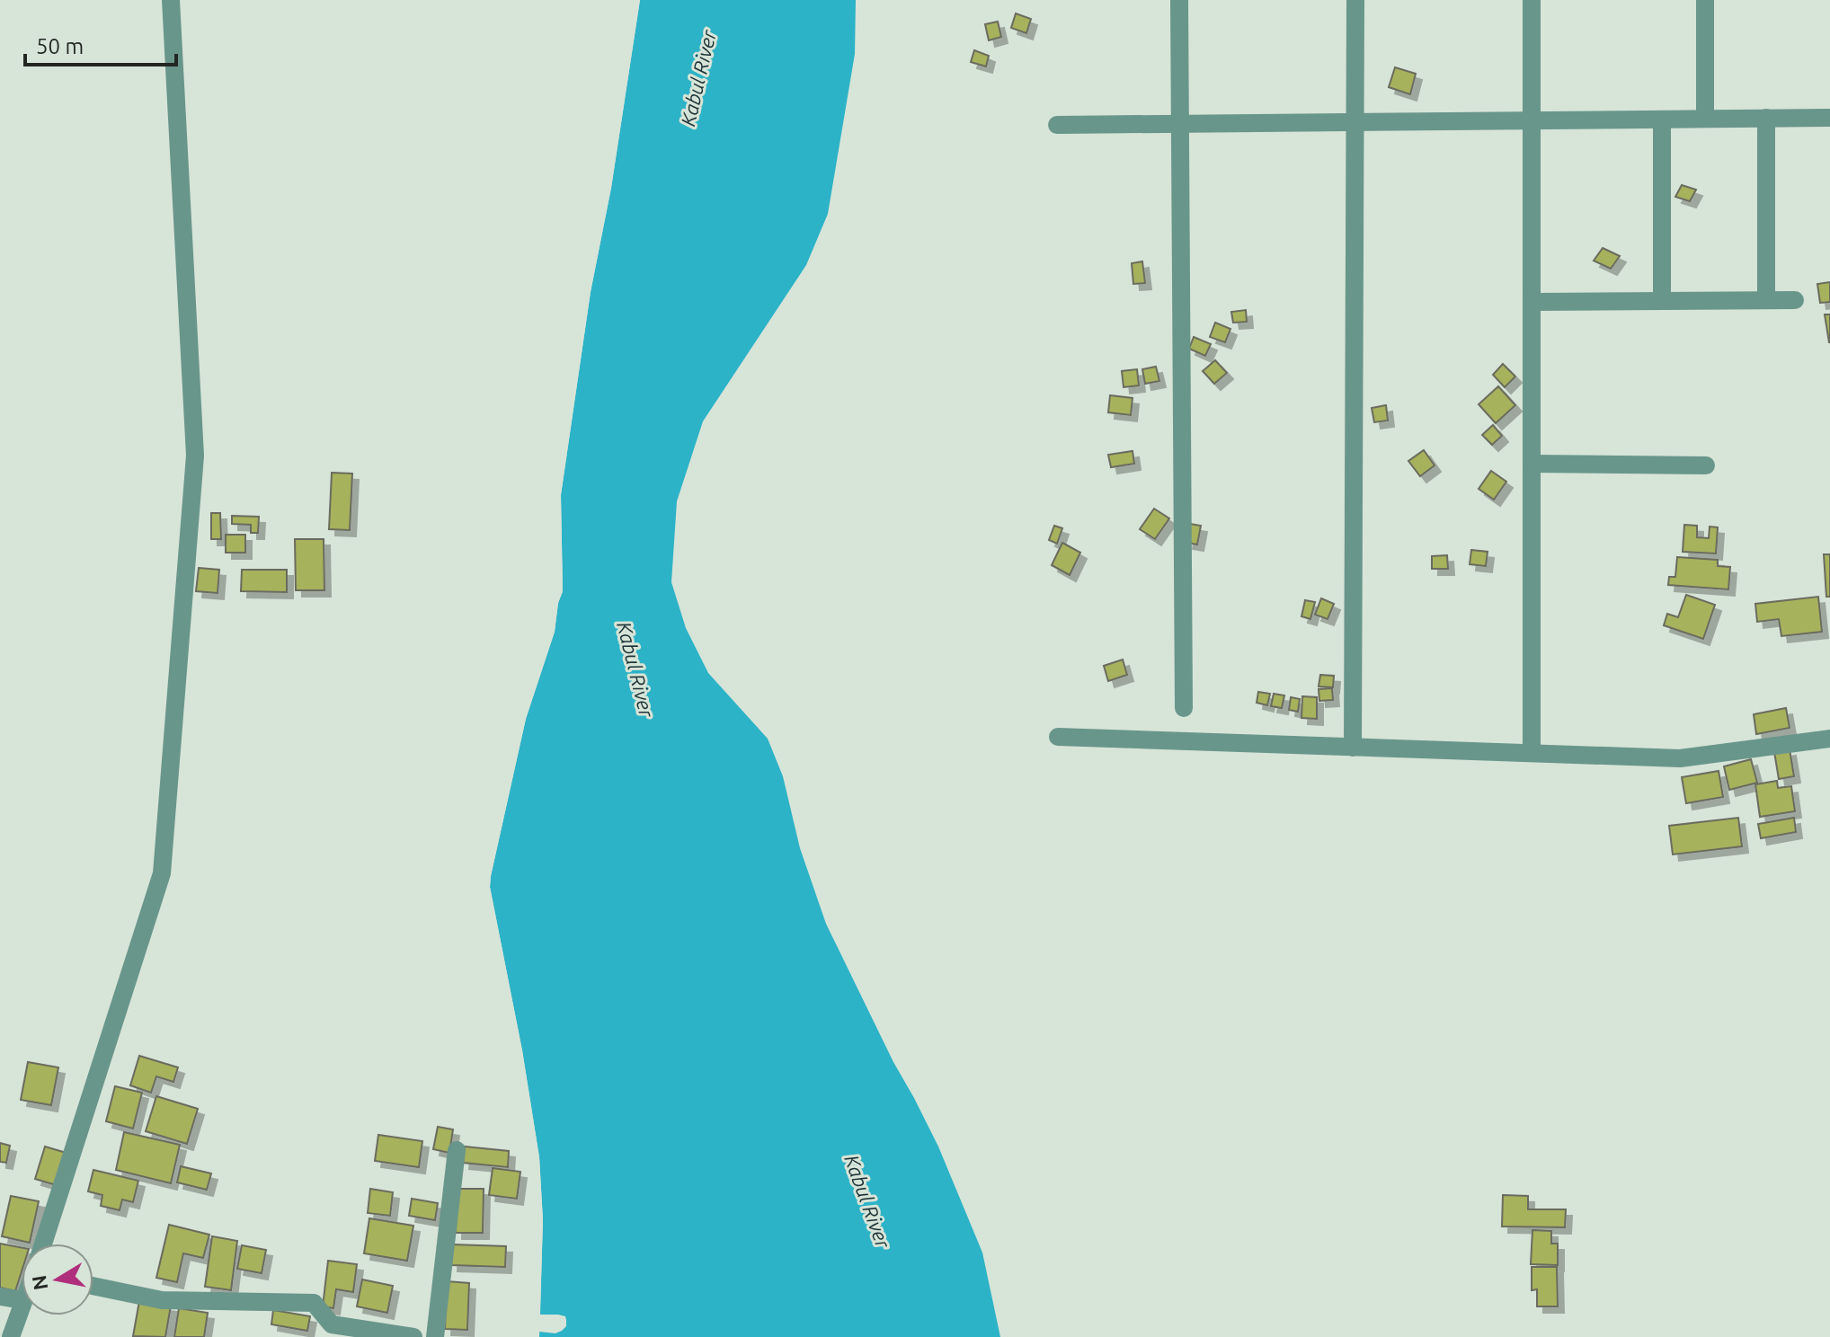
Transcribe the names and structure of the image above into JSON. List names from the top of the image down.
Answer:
{
  "water": ["Kabul River"],
  "scale_bar": "50 m",
  "north": "left"
}
